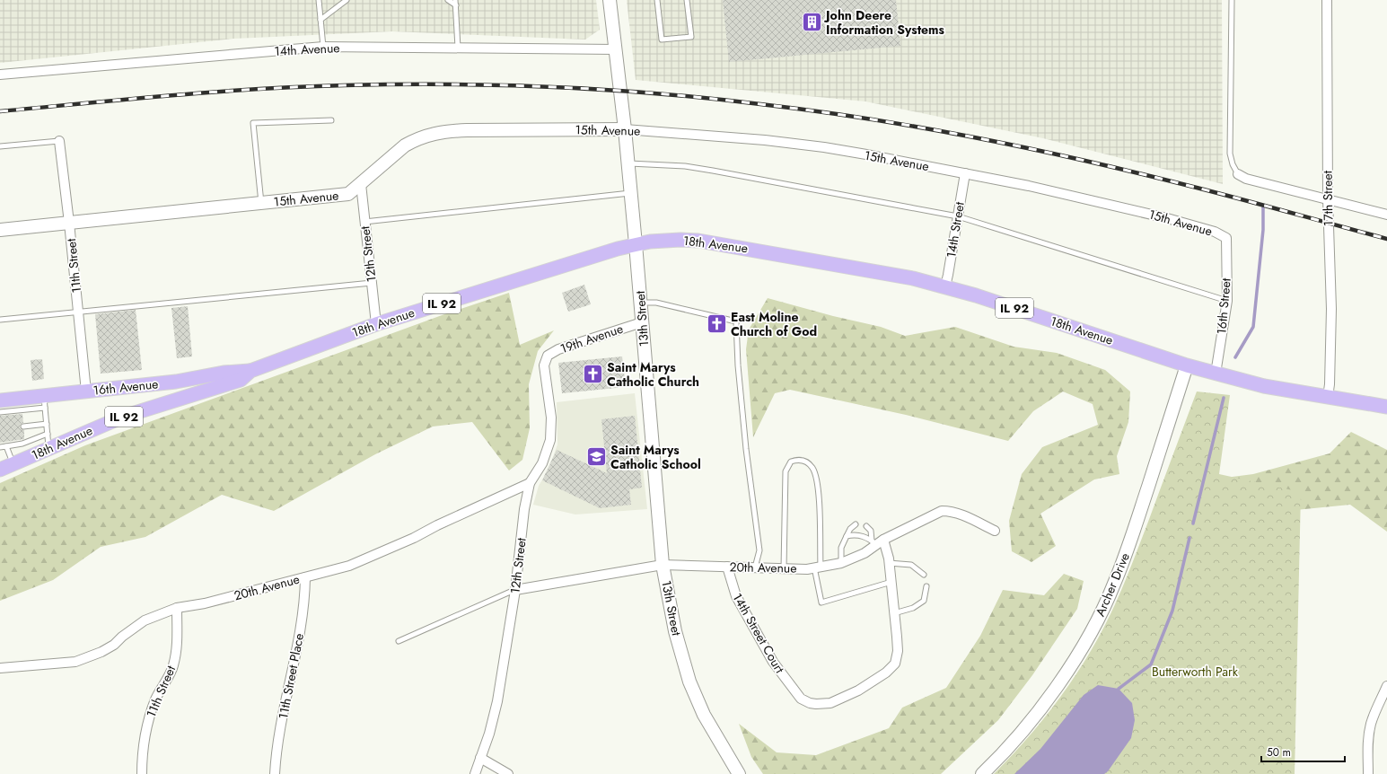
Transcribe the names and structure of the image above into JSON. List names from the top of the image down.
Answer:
{
  "streets": {
    "main road": ["18th Avenue", "IL 92", "16th Avenue"],
    "street": [
      "14th Avenue",
      "15th Avenue",
      "17th Street",
      "14th Street",
      "12th Street",
      "11th Street",
      "16th Street",
      "13th Street",
      "19th Avenue",
      "20th Avenue",
      "Archer Drive",
      "14th Street Court",
      "11th Street Place"
    ]
  },
  "crossings": [
    ["14th Avenue", "13th Street"],
    ["15th Avenue", "14th Street"],
    ["15th Avenue", "12th Street"],
    ["15th Avenue", "11th Street"],
    ["15th Avenue", "16th Street"],
    ["15th Avenue", "13th Street"],
    ["17th Street", "18th Avenue"],
    ["14th Street", "18th Avenue"],
    ["18th Avenue", "12th Street"],
    ["18th Avenue", "16th Street"],
    ["18th Avenue", "13th Street"],
    ["18th Avenue", "16th Avenue"],
    ["18th Avenue", "Archer Drive"],
    ["12th Street", "19th Avenue"],
    ["12th Street", "20th Avenue"],
    ["11th Street", "16th Avenue"],
    ["11th Street", "20th Avenue"],
    ["13th Street", "19th Avenue"],
    ["13th Street", "20th Avenue"],
    ["20th Avenue", "14th Street Court"],
    ["20th Avenue", "11th Street Place"]
  ],
  "parks": ["Butterworth Park"],
  "places": {
    "building": ["John Deere Information Systems"],
    "church": ["East Moline Church of God", "Saint Marys Catholic Church"],
    "school or university": ["Saint Marys Catholic School"]
  },
  "scale_bar": "50 m"
}
